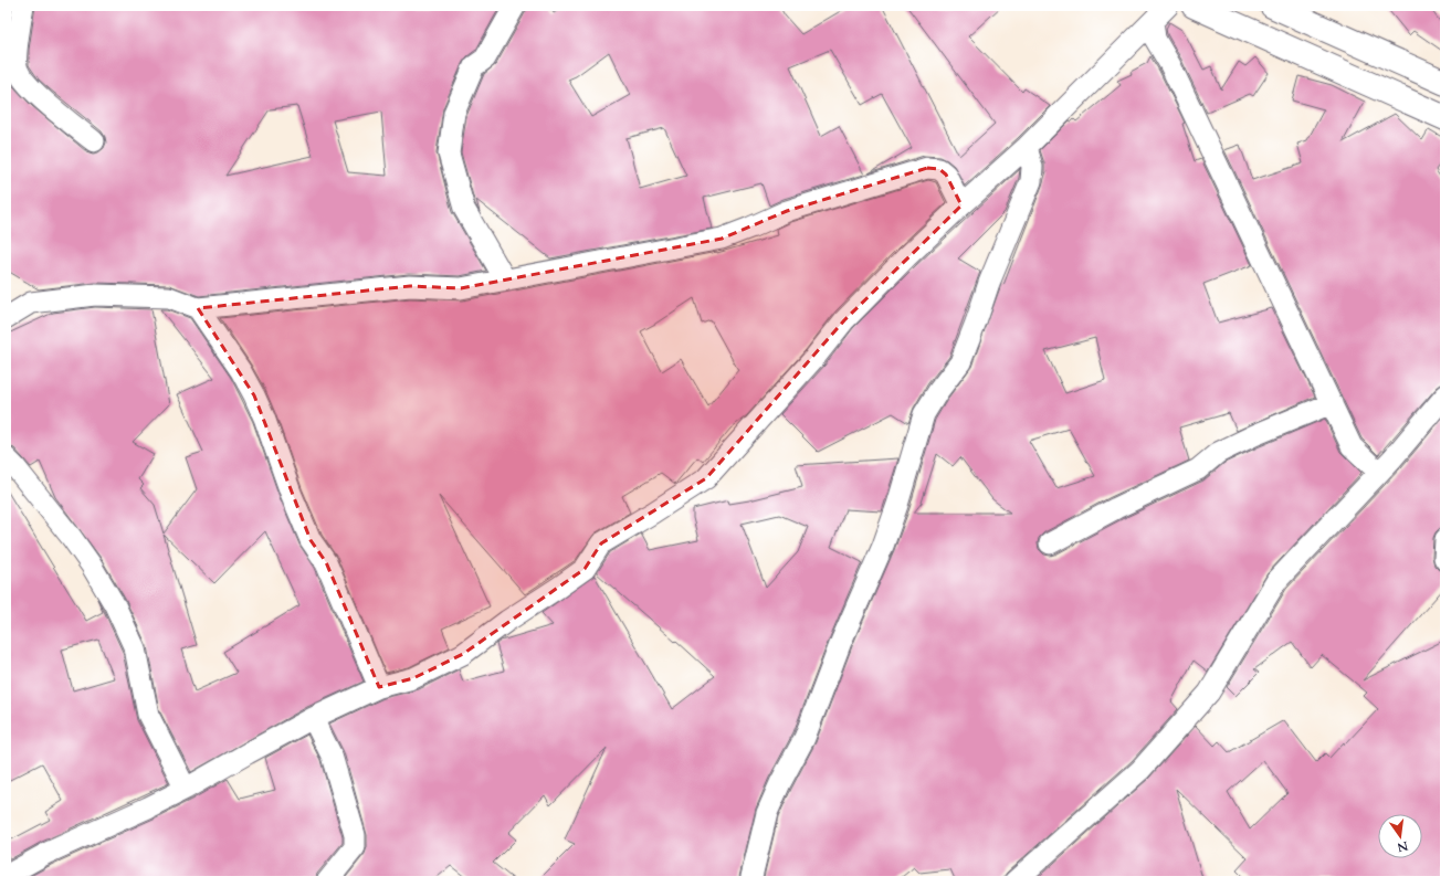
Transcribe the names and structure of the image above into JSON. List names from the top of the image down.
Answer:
{
  "north": "bottom"
}
